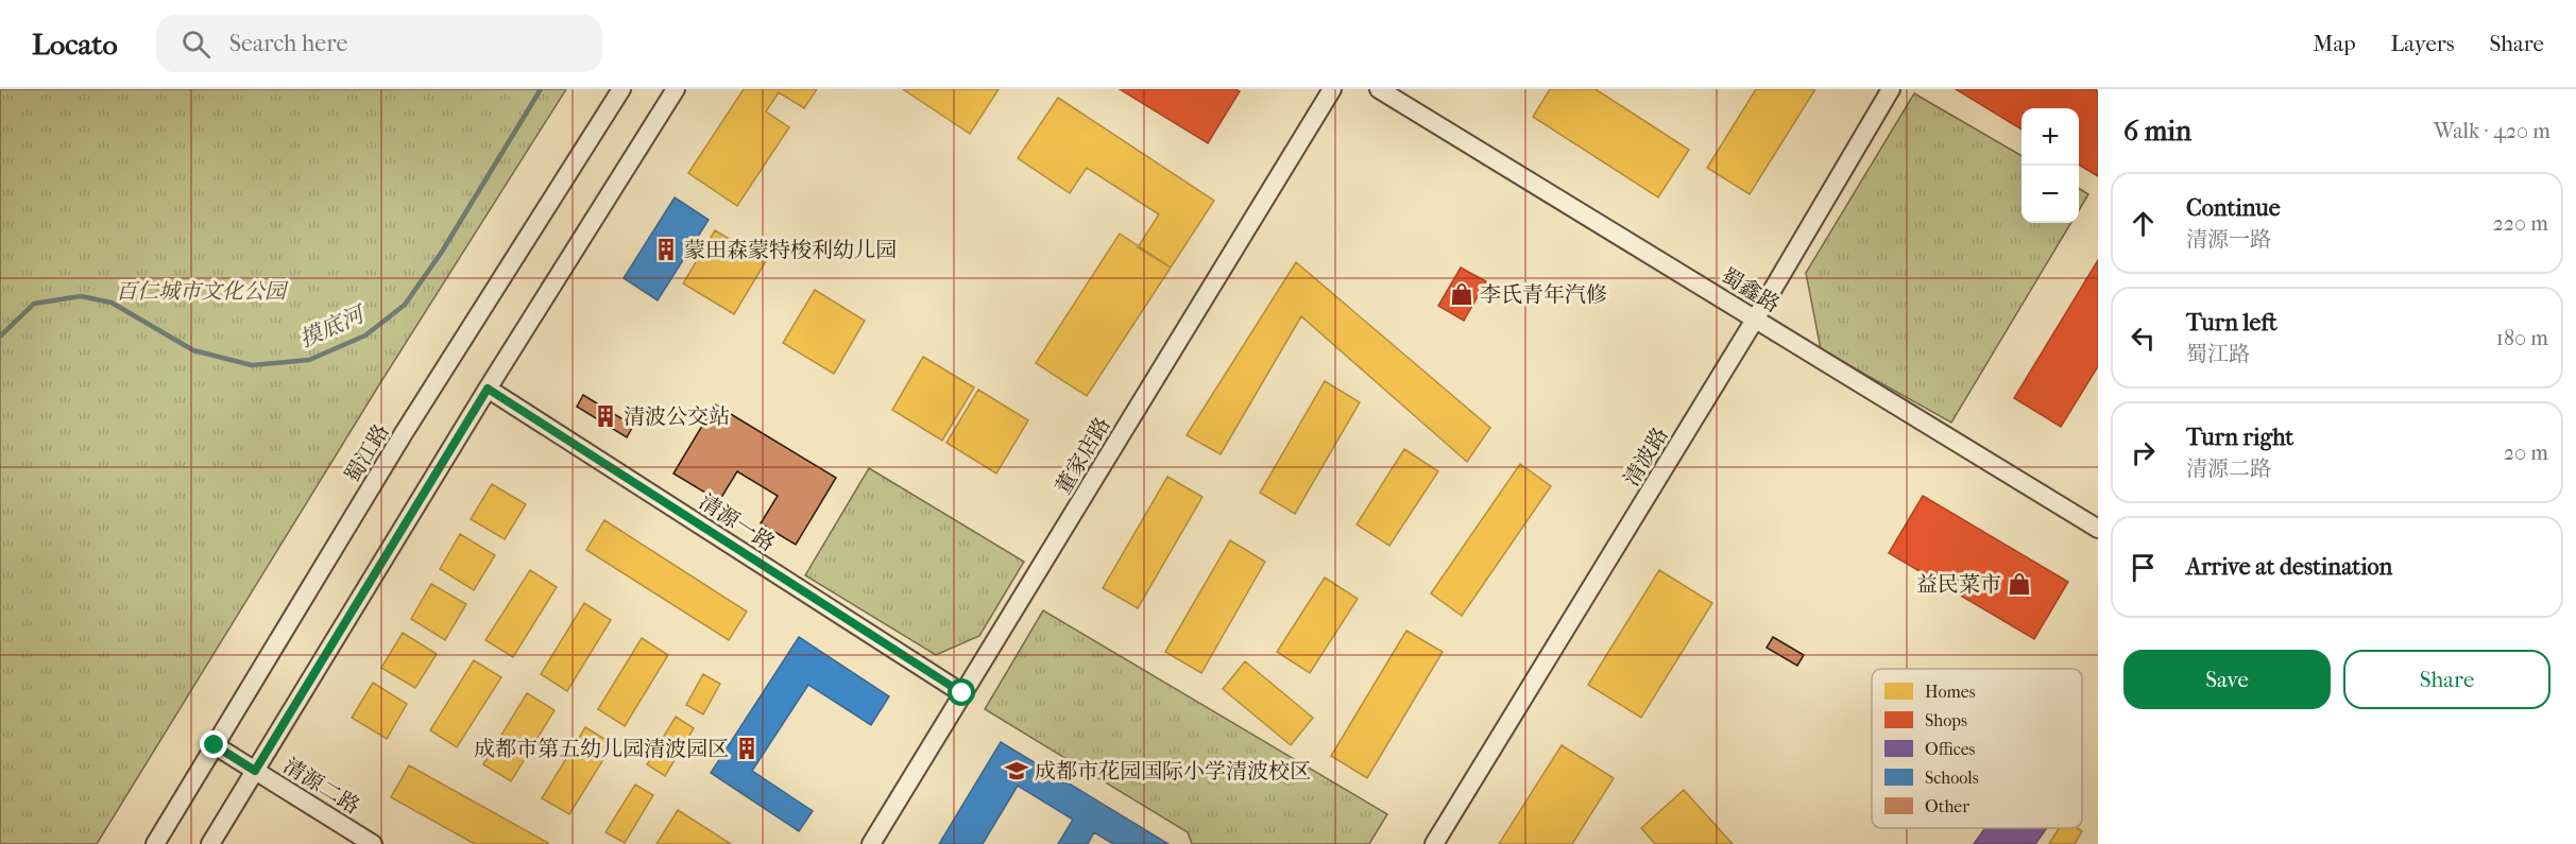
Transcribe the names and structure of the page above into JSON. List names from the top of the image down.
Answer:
{
  "streets": {
    "street": [
      "蜀鑫路",
      "蜀江路",
      "董家店路",
      "清波路",
      "清源一路",
      "清源二路"
    ]
  },
  "crossings": [
    ["蜀鑫路", "清波路"],
    ["蜀江路", "清源二路"],
    ["董家店路", "清源一路"]
  ],
  "water": ["摸底河"],
  "parks": ["百仁城市文化公园"],
  "places": {
    "building": ["蒙田森蒙特梭利幼儿园", "清波公交站", "成都市第五幼儿园清波园区"],
    "shop": ["李氏青年汽修", "益民菜市"],
    "school or university": ["成都市花园国际小学清波校区"]
  },
  "legend": [
    "Homes",
    "Shops",
    "Offices",
    "Schools",
    "Other"
  ],
  "page": {
    "header": "Locato",
    "search": "Search here",
    "nav": ["Map", "Layers", "Share"],
    "heading": ["6 min", "Walk · 420 m"],
    "map_buttons": ["+", "−"],
    "list": [
      ["Continue", "清源一路", "220 m"],
      ["Turn left", "蜀江路", "180 m"],
      ["Turn right", "清源二路", "20 m"],
      "Arrive at destination"
    ],
    "buttons": ["Save", "Share"]
  }
}
